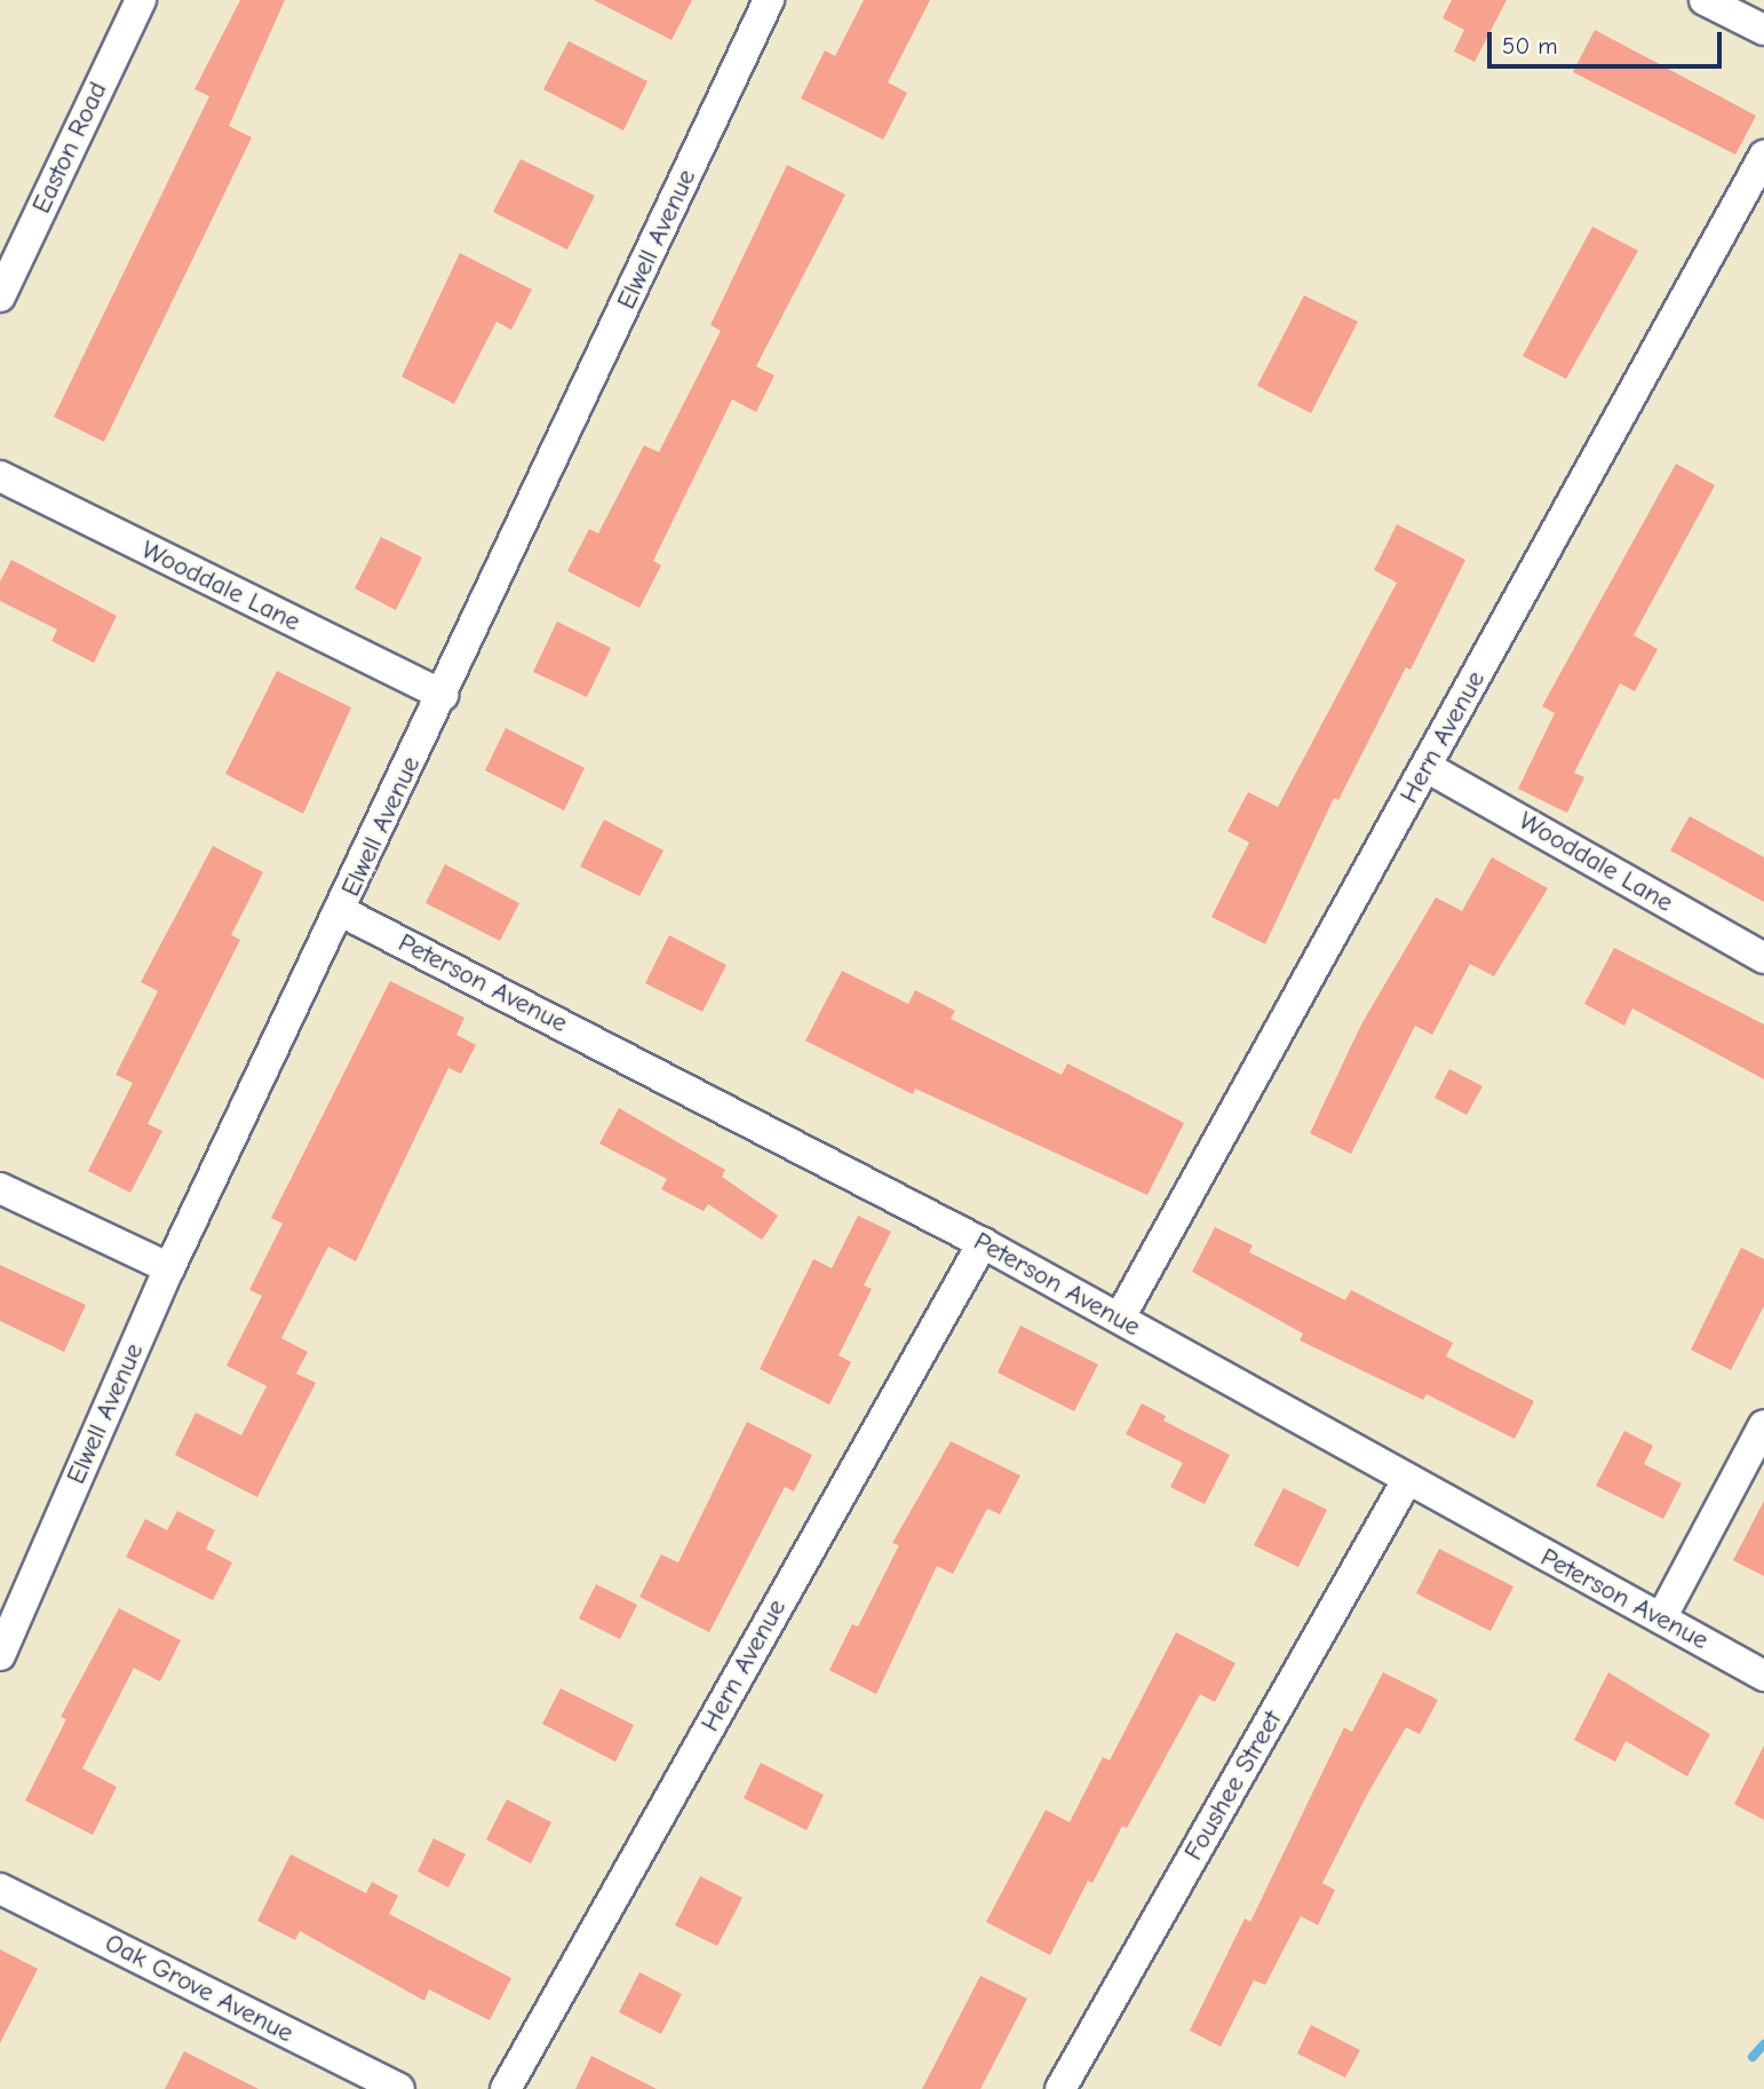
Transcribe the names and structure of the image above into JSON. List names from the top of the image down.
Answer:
{
  "streets": {
    "street": [
      "Easton Road",
      "Elwell Avenue",
      "Wooddale Lane",
      "Hern Avenue",
      "Peterson Avenue",
      "Foushee Street",
      "Oak Grove Avenue"
    ]
  },
  "crossings": [
    ["Elwell Avenue", "Wooddale Lane"],
    ["Elwell Avenue", "Peterson Avenue"],
    ["Wooddale Lane", "Hern Avenue"],
    ["Hern Avenue", "Peterson Avenue"],
    ["Peterson Avenue", "Foushee Street"]
  ],
  "scale_bar": "50 m"
}
